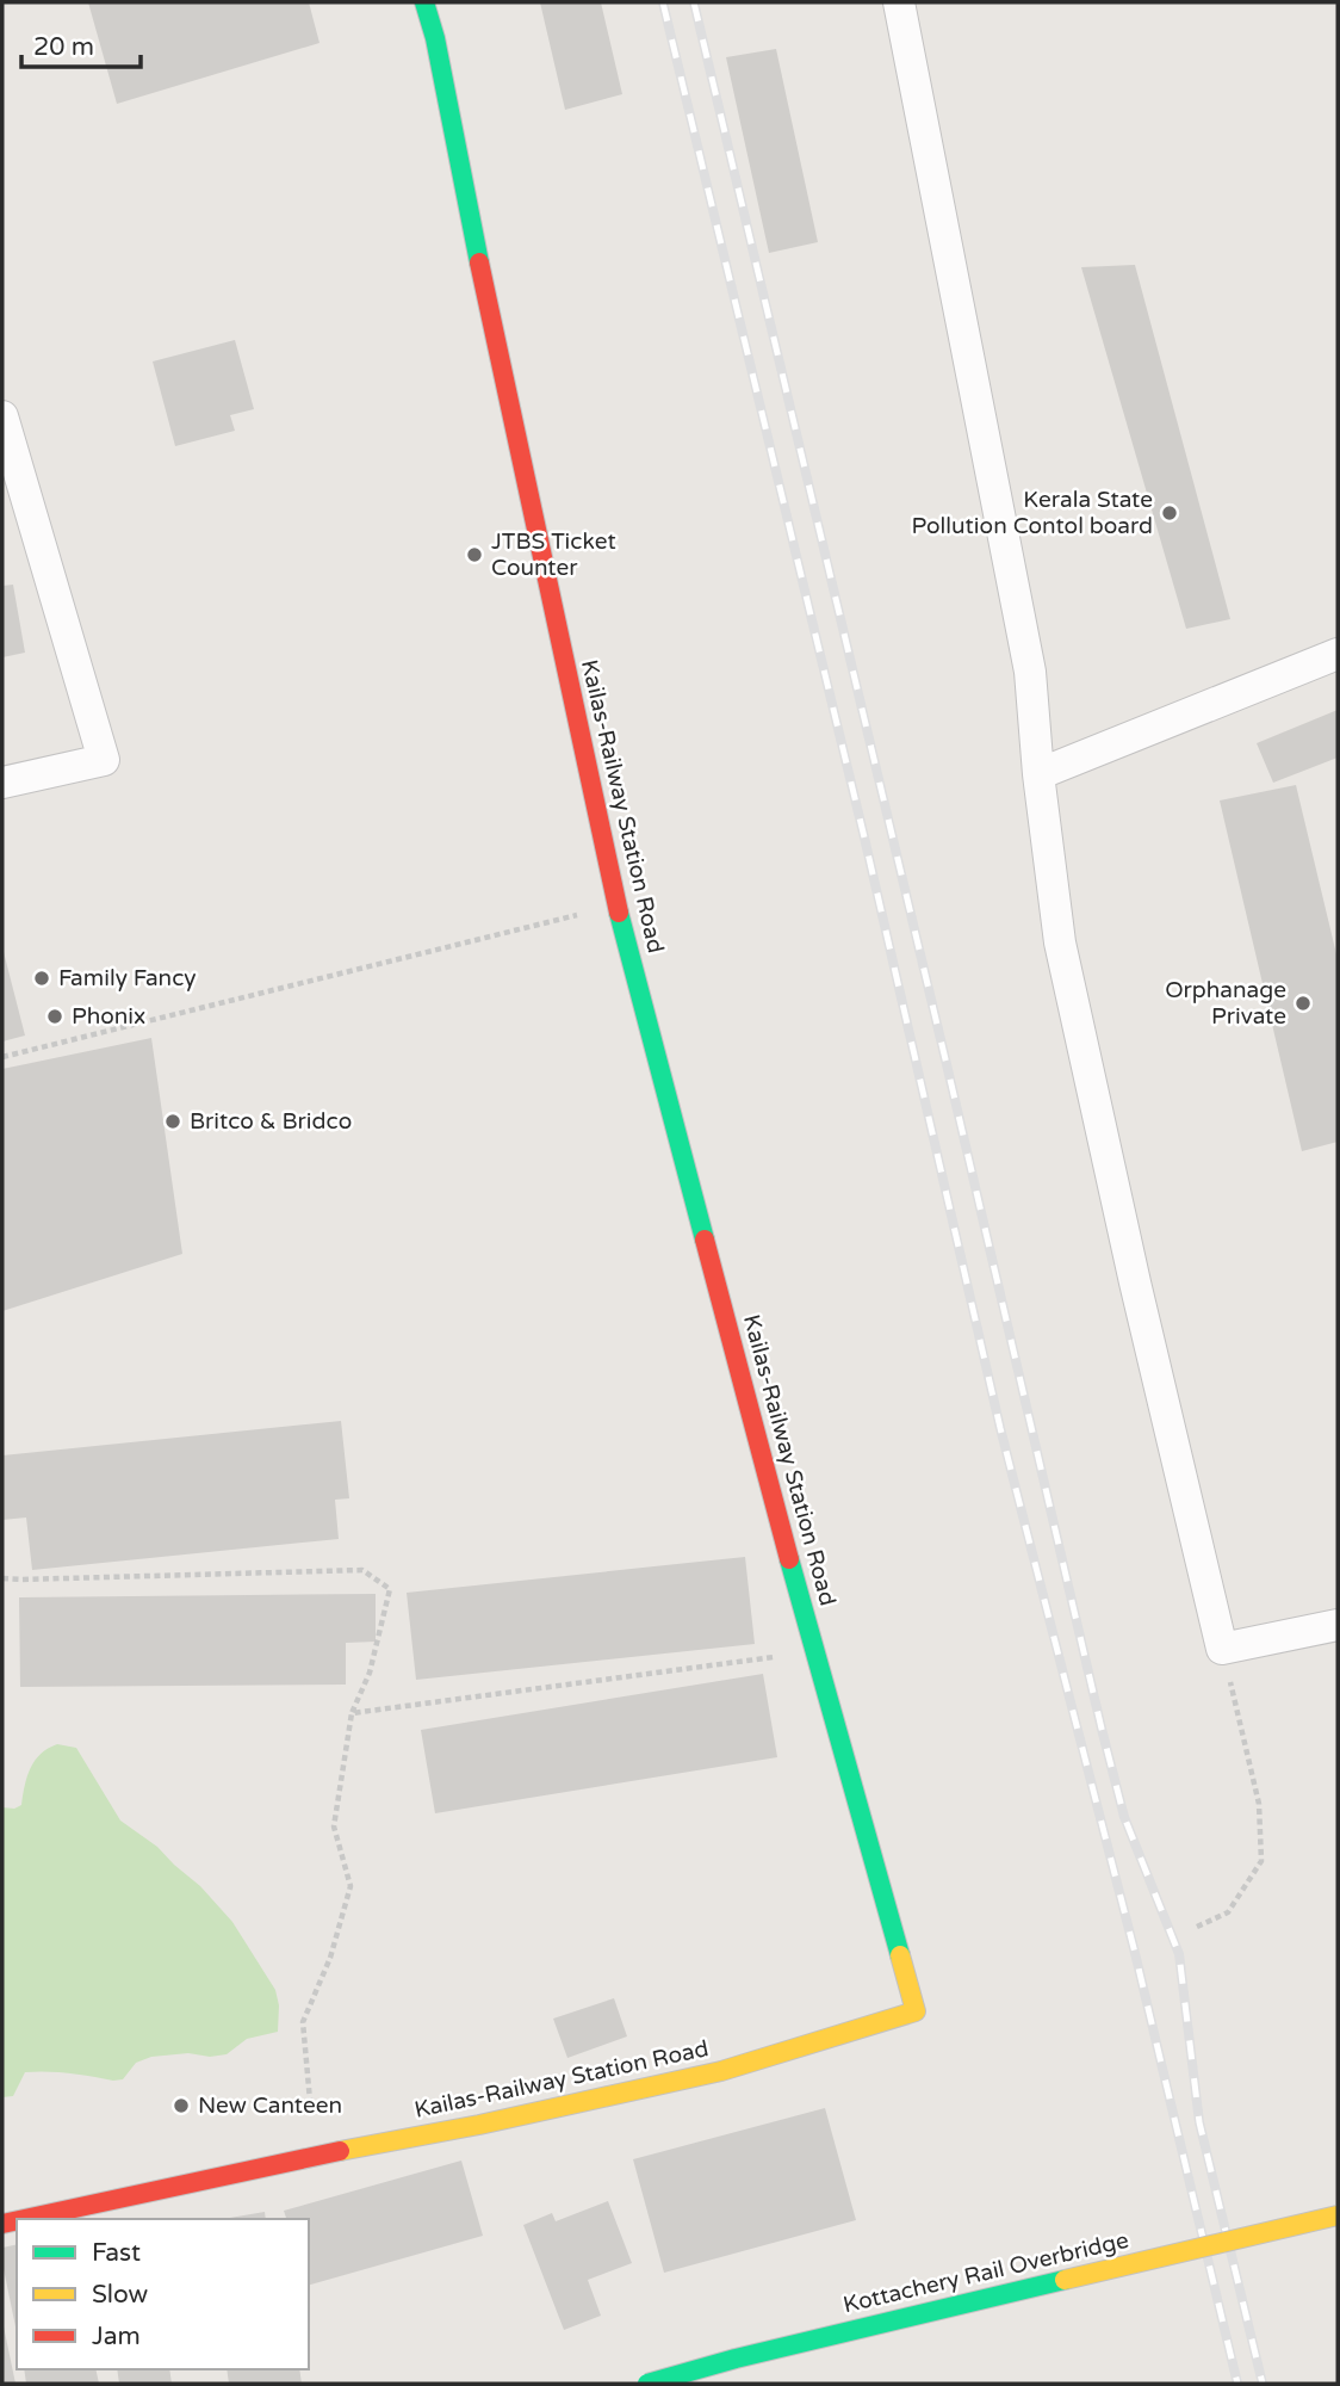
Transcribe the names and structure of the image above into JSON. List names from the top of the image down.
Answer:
{
  "streets": {
    "street": ["Kailas-Railway Station Road", "Kottachery Rail Overbridge"]
  },
  "places": [
    "Kerala State Pollution Contol board",
    "JTBS Ticket Counter",
    "Family Fancy",
    "Orphanage Private",
    "Phonix",
    "Britco & Bridco",
    "New Canteen"
  ],
  "legend": ["Fast", "Slow", "Jam"],
  "scale_bar": "20 m"
}
